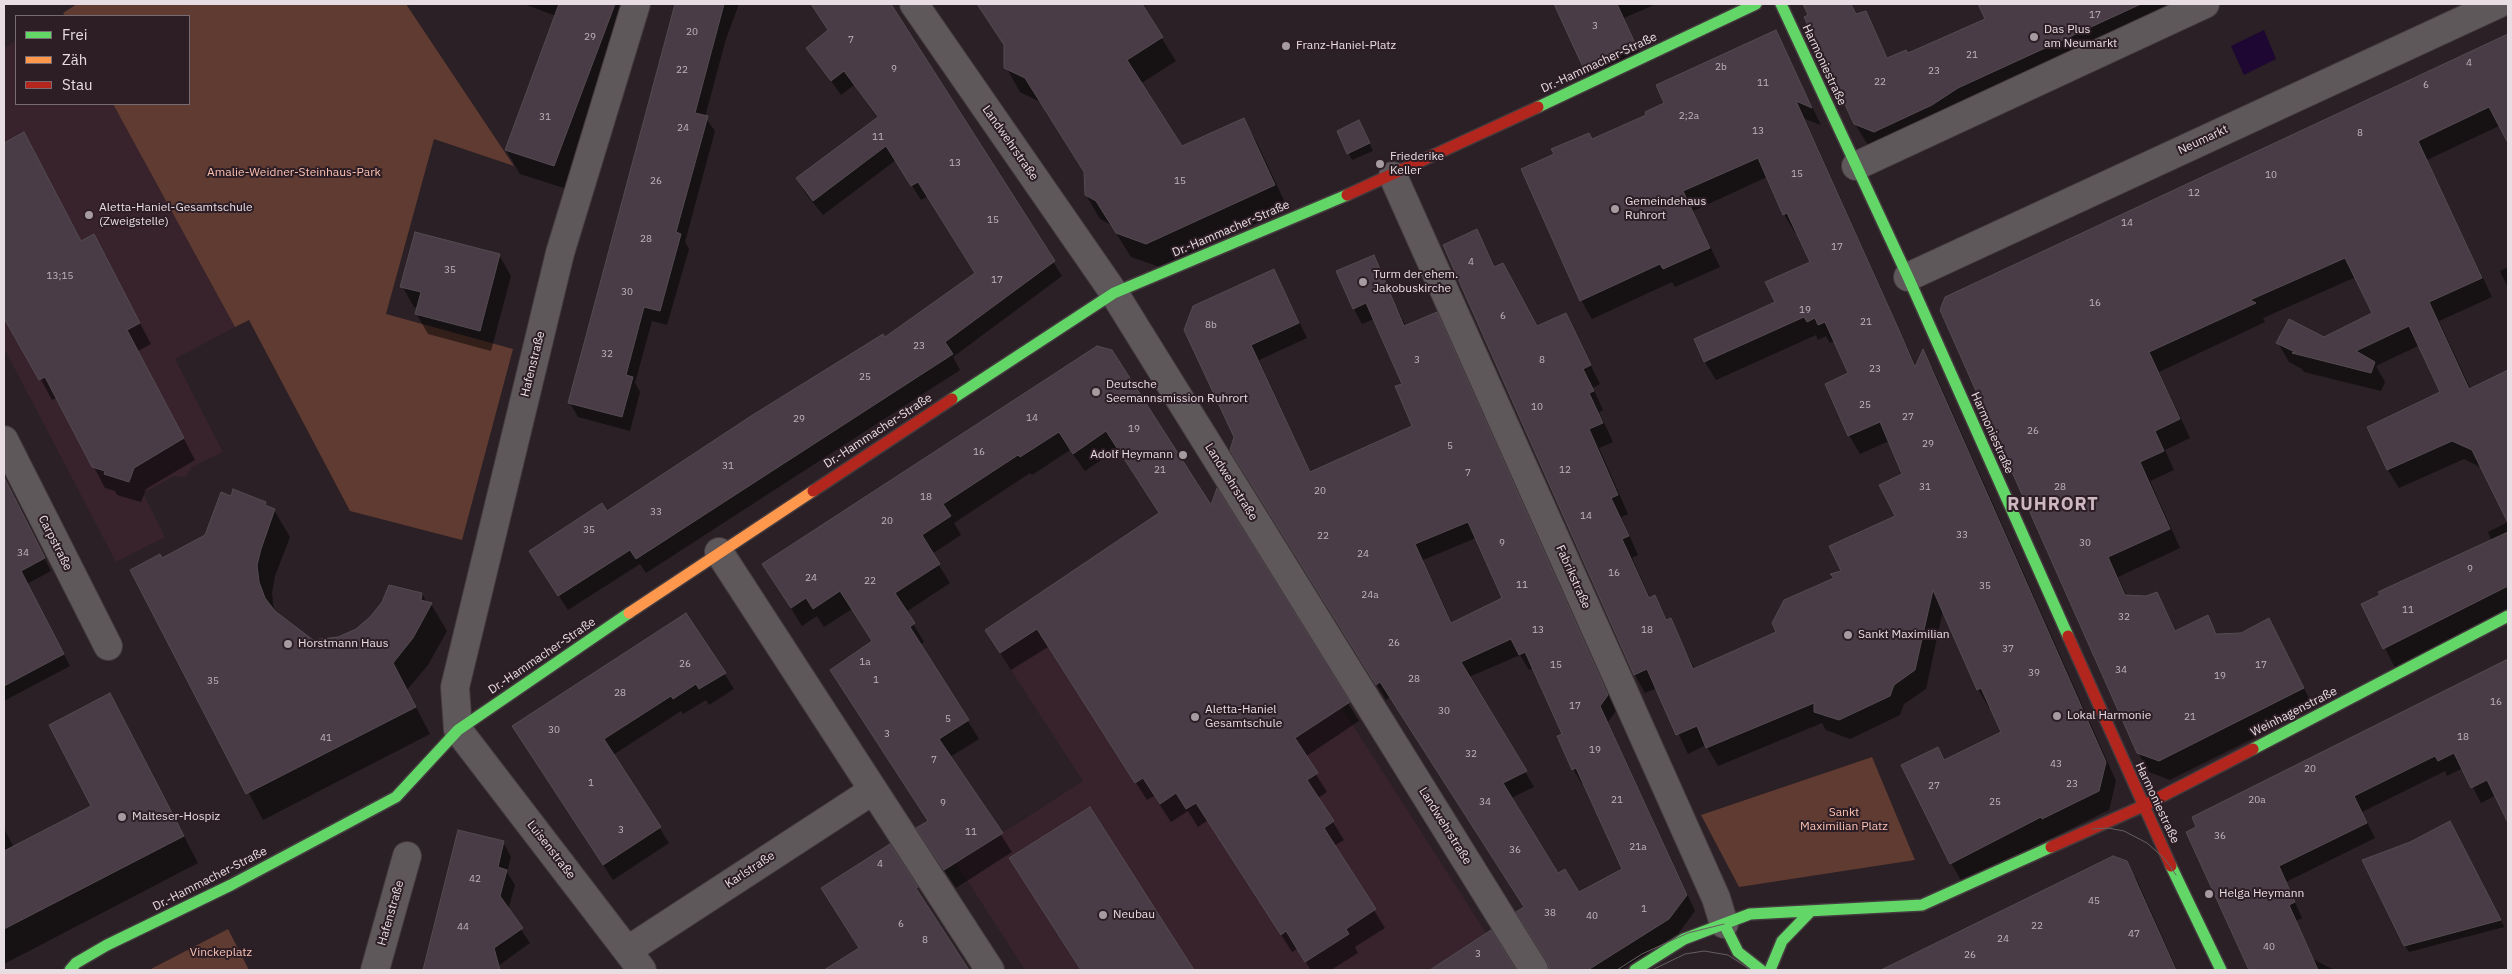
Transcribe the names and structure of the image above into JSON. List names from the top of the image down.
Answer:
{
  "streets": {
    "street": [
      "Dr.-Hammacher-Straße",
      "Harmoniestraße",
      "Neumarkt",
      "Landwehrstraße",
      "Hafenstraße",
      "Carpstraße",
      "Fabrikstraße",
      "Weinhagenstraße",
      "Luisenstraße",
      "Karlstraße"
    ]
  },
  "crossings": [
    ["Dr.-Hammacher-Straße", "Landwehrstraße"],
    ["Dr.-Hammacher-Straße", "Hafenstraße"],
    ["Dr.-Hammacher-Straße", "Fabrikstraße"],
    ["Dr.-Hammacher-Straße", "Luisenstraße"],
    ["Harmoniestraße", "Neumarkt"],
    ["Harmoniestraße", "Weinhagenstraße"],
    ["Hafenstraße", "Luisenstraße"],
    ["Fabrikstraße", "Weinhagenstraße"],
    ["Luisenstraße", "Karlstraße"]
  ],
  "districts": ["RUHRORT"],
  "parks": ["Amalie-Weidner-Steinhaus-Park", "Sankt Maximilian Platz", "Vinckeplatz"],
  "places": [
    "Das Plus am Neumarkt",
    "Franz-Haniel-Platz",
    "Friederike Keller",
    "Gemeindehaus Ruhrort",
    "Aletta-Haniel-Gesamtschule (Zweigstelle)",
    "Turm der ehem. Jakobuskirche",
    "Deutsche Seemannsmission Ruhrort",
    "Adolf Heymann",
    "Sankt Maximilian",
    "Horstmann Haus",
    "Lokal Harmonie",
    "Aletta-Haniel Gesamtschule",
    "Malteser-Hospiz",
    "Helga Heymann",
    "Neubau"
  ],
  "house_numbers": [
    "17",
    "3",
    "20",
    "29",
    "7",
    "21",
    "4",
    "2b",
    "9",
    "22",
    "23",
    "22",
    "11",
    "6",
    "2;2a",
    "31",
    "24",
    "13",
    "8",
    "11",
    "13",
    "15",
    "10",
    "26",
    "15",
    "12",
    "15",
    "14",
    "28",
    "17",
    "4",
    "35",
    "13;15",
    "17",
    "30",
    "16",
    "19",
    "6",
    "21",
    "8b",
    "23",
    "32",
    "3",
    "8",
    "23",
    "25",
    "25",
    "10",
    "27",
    "14",
    "29",
    "19",
    "26",
    "29",
    "5",
    "16",
    "31",
    "21",
    "12",
    "7",
    "31",
    "28",
    "20",
    "18",
    "33",
    "14",
    "20",
    "35",
    "33",
    "22",
    "9",
    "30",
    "34",
    "24",
    "9",
    "16",
    "24",
    "22",
    "11",
    "35",
    "24a",
    "11",
    "32",
    "13",
    "18",
    "26",
    "37",
    "1a",
    "26",
    "15",
    "17",
    "34",
    "39",
    "19",
    "28",
    "1",
    "35",
    "28",
    "16",
    "17",
    "30",
    "21",
    "5",
    "30",
    "3",
    "18",
    "41",
    "19",
    "32",
    "7",
    "43",
    "20",
    "1",
    "23",
    "27",
    "21",
    "20a",
    "34",
    "25",
    "9",
    "3",
    "11",
    "36",
    "21a",
    "36",
    "4",
    "42",
    "45",
    "1",
    "38",
    "40",
    "6",
    "22",
    "44",
    "47",
    "24",
    "8",
    "40",
    "3",
    "26"
  ],
  "legend": ["Frei", "Zäh", "Stau"]
}
